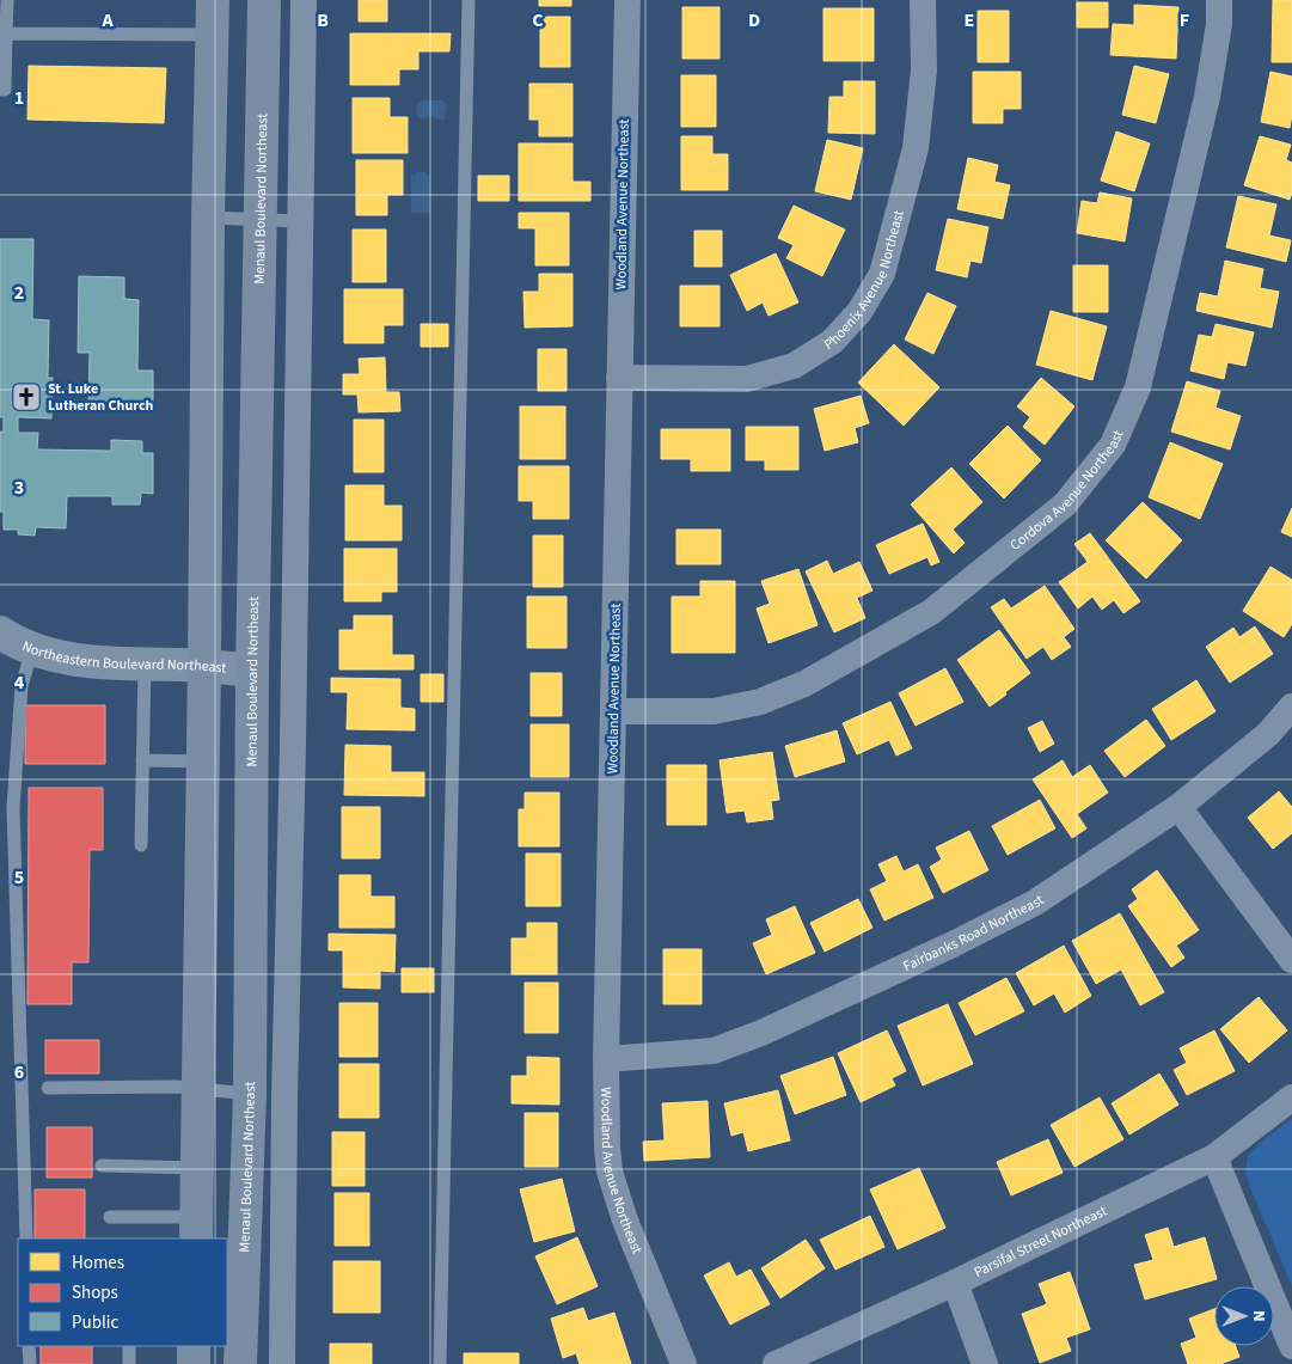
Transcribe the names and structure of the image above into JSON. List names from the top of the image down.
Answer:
{
  "streets": {
    "main road": ["Menaul Boulevard Northeast"],
    "street": [
      "Woodland Avenue Northeast",
      "Phoenix Avenue Northeast",
      "Cordova Avenue Northeast",
      "Northeastern Boulevard Northeast",
      "Fairbanks Road Northeast",
      "Parsifal Street Northeast"
    ]
  },
  "crossings": [
    ["Menaul Boulevard Northeast", "Northeastern Boulevard Northeast"],
    ["Woodland Avenue Northeast", "Phoenix Avenue Northeast"],
    ["Woodland Avenue Northeast", "Cordova Avenue Northeast"],
    ["Woodland Avenue Northeast", "Fairbanks Road Northeast"]
  ],
  "places": {
    "church": ["St. Luke Lutheran Church"]
  },
  "legend": ["Homes", "Shops", "Public"],
  "north": "right",
  "grid": {
    "columns": [
      "A",
      "B",
      "C",
      "D",
      "E",
      "F"
    ],
    "rows": [
      "1",
      "2",
      "3",
      "4",
      "5",
      "6"
    ]
  }
}
